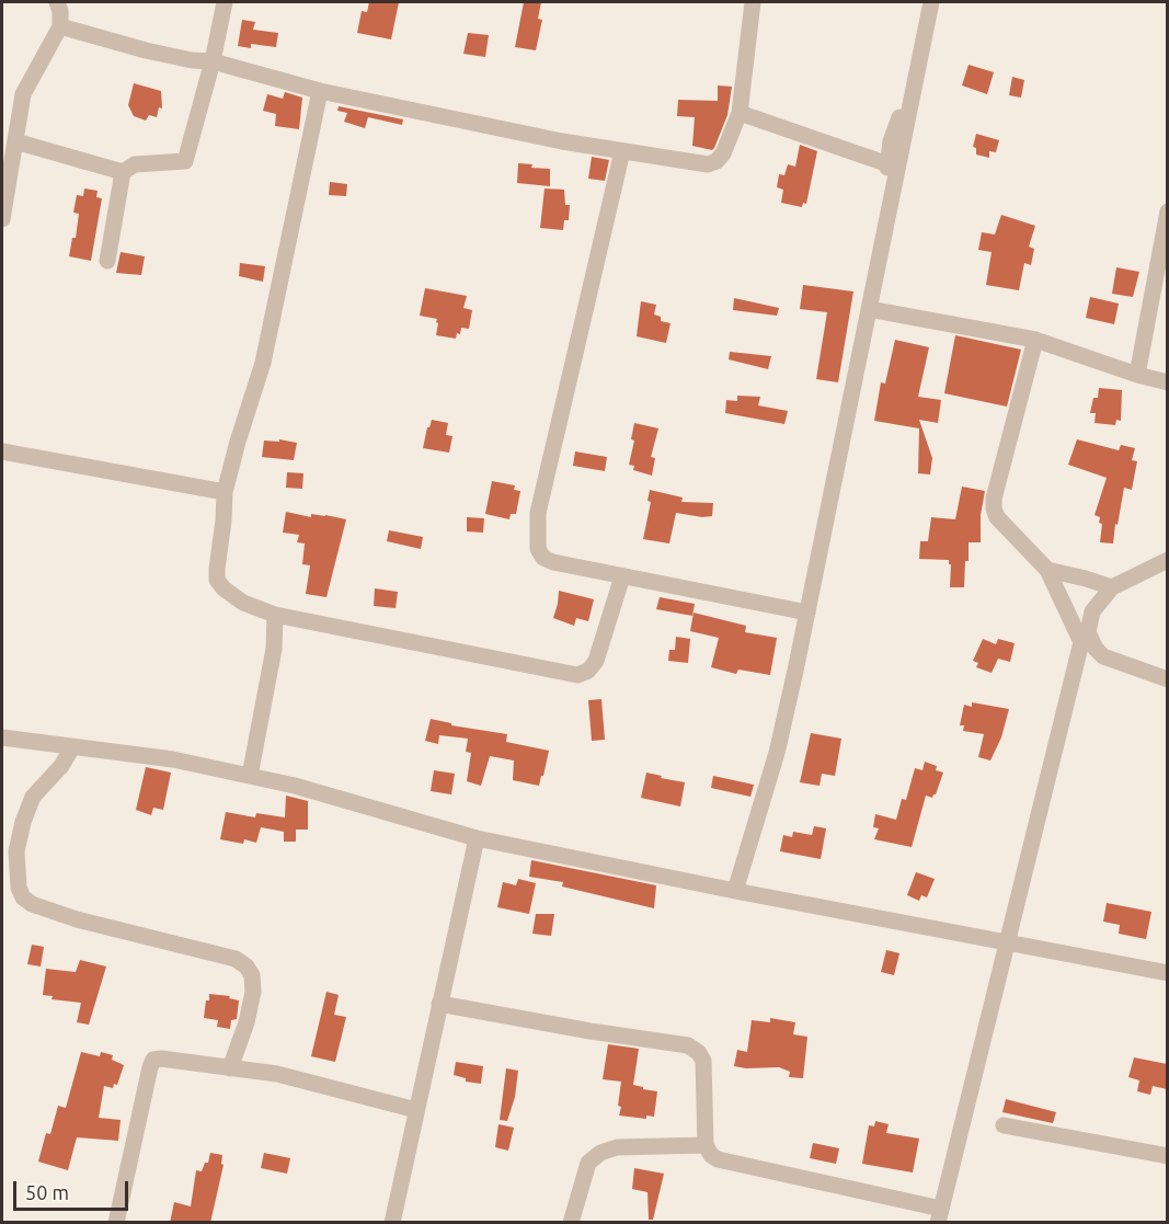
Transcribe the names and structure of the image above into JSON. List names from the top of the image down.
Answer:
{
  "scale_bar": "50 m"
}
